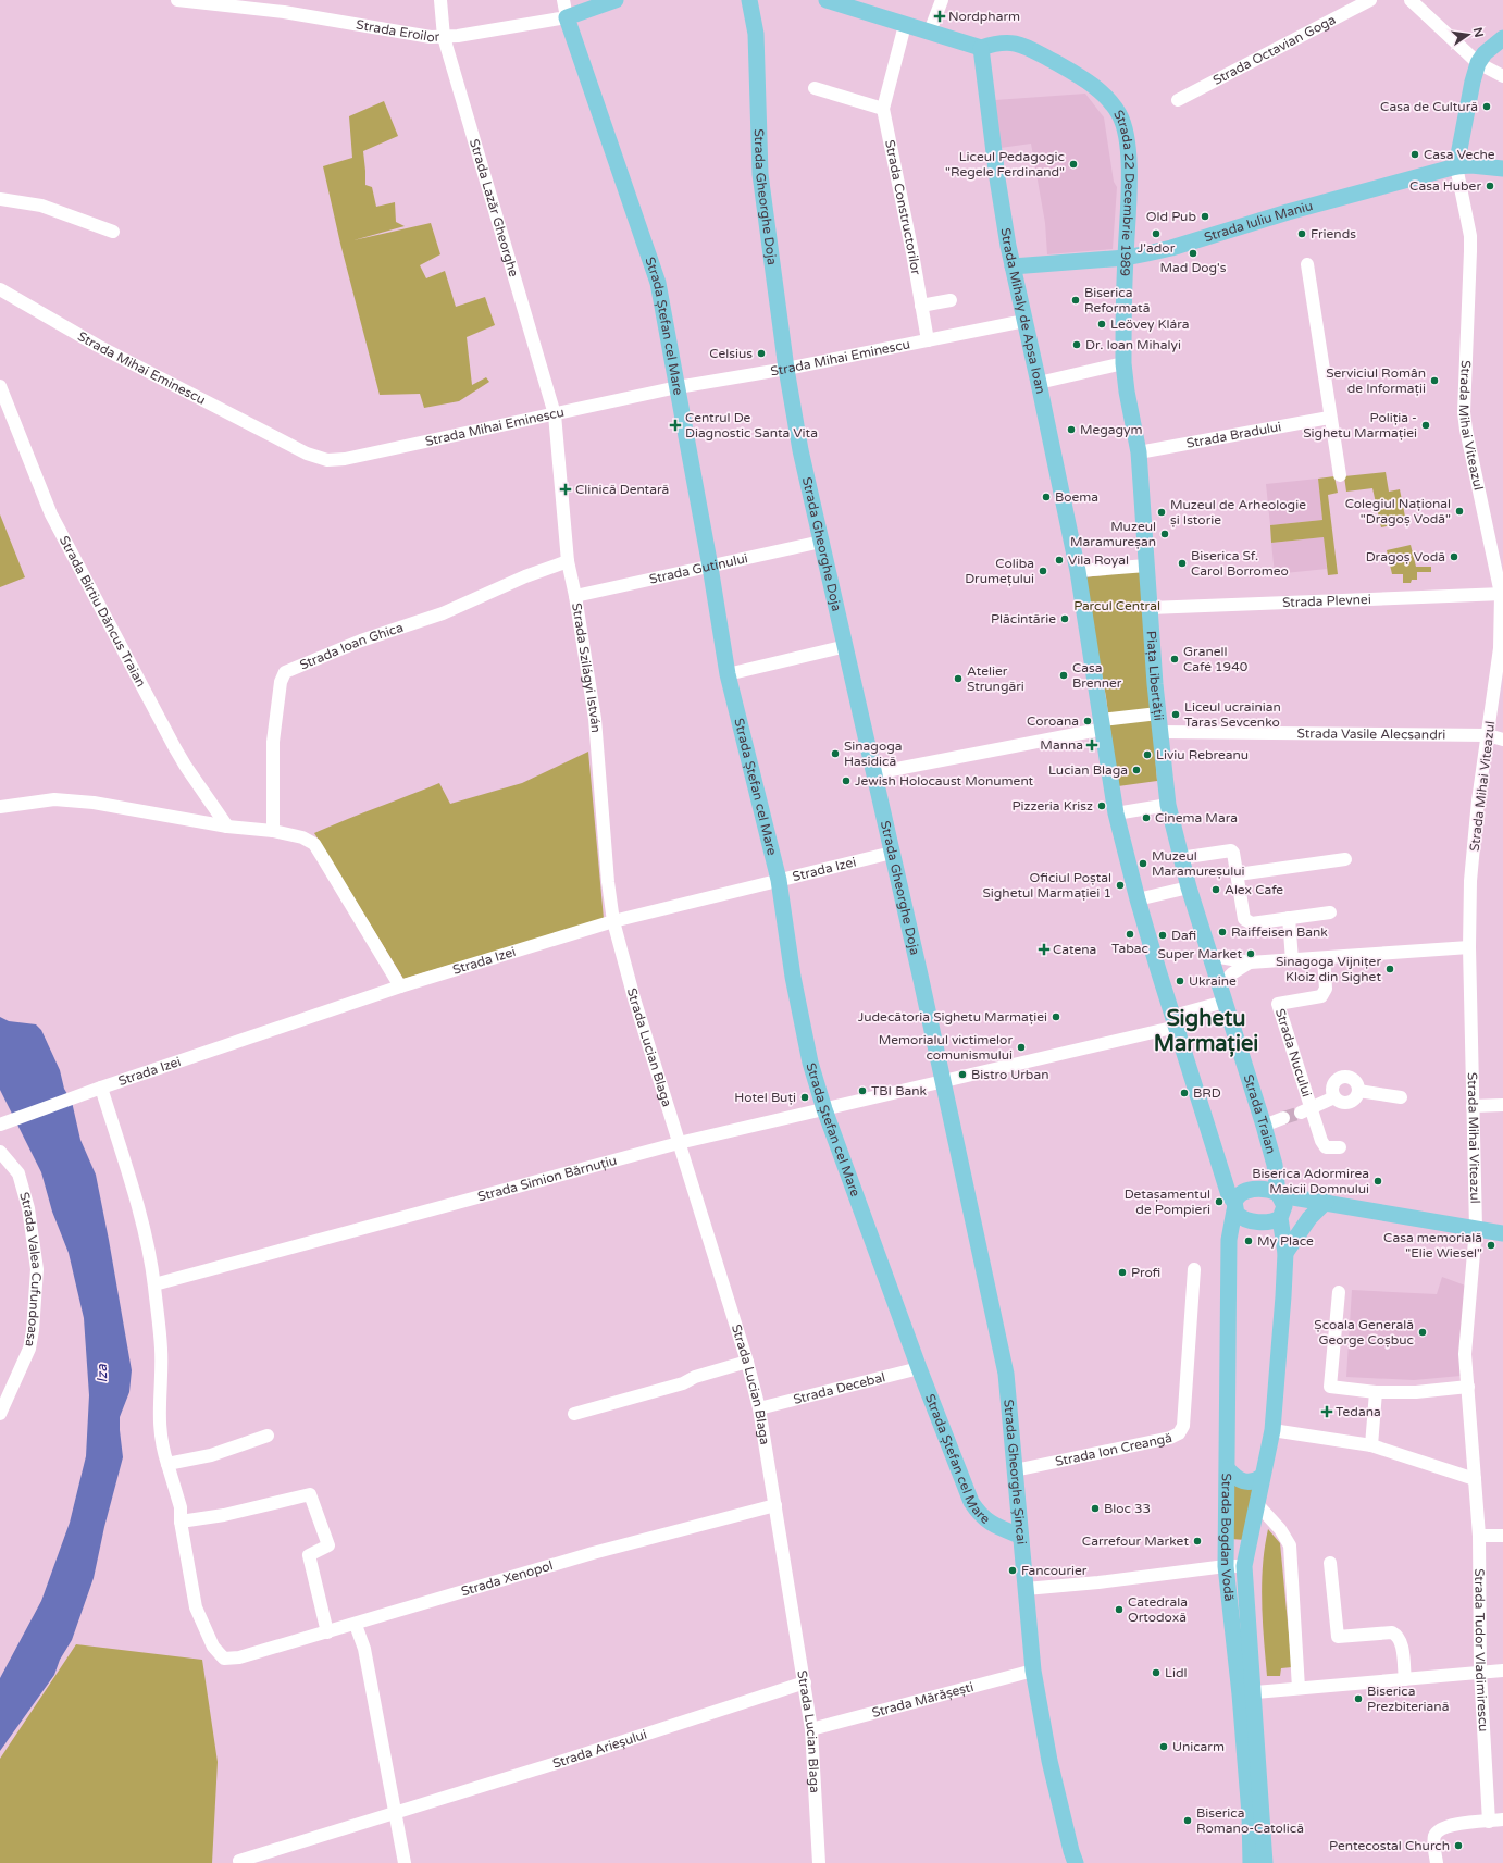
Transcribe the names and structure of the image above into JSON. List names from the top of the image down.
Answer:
{
  "streets": {
    "main road": [
      "Strada Eroilor",
      "Strada 22 Decembrie 1989",
      "Strada Gheorghe Doja",
      "Strada Iuliu Maniu",
      "Strada Mihaly de Apsa Ioan",
      "Strada Ștefan cel Mare",
      "Piața Libertății",
      "Strada Traian",
      "Strada Gheorghe Șincai",
      "Strada Bogdan Vodă"
    ],
    "street": [
      "Strada Octavian Goga",
      "Strada Lazăr Gheorghe",
      "Strada Constructorilor",
      "Strada Mihai Eminescu",
      "Strada Mihai Viteazul",
      "Strada Bradului",
      "Strada Gutinului",
      "Strada Plevnei",
      "Strada Birtiu Dăncus Traian",
      "Strada Ioan Ghica",
      "Strada Szilágyi István",
      "Strada Vasile Alecsandri",
      "Strada Izei",
      "Strada Lucian Blaga",
      "Strada Nucului",
      "Strada Simion Bărnuțiu",
      "Strada Valea Cufundoasa",
      "Strada Decebal",
      "Strada Ion Creangă",
      "Strada Xenopol",
      "Strada Tudor Vladimirescu",
      "Strada Mărășești",
      "Strada Arieșului"
    ]
  },
  "crossings": [
    ["Strada Eroilor", "Strada Lazăr Gheorghe"],
    ["Strada Eroilor", "Strada Ștefan cel Mare"],
    ["Strada 22 Decembrie 1989", "Strada Iuliu Maniu"],
    ["Strada 22 Decembrie 1989", "Strada Mihaly de Apsa Ioan"],
    ["Strada 22 Decembrie 1989", "Strada Bradului"],
    ["Strada 22 Decembrie 1989", "Piața Libertății"],
    ["Strada Gheorghe Doja", "Strada Mihai Eminescu"],
    ["Strada Gheorghe Doja", "Strada Gutinului"],
    ["Strada Gheorghe Doja", "Strada Izei"],
    ["Strada Gheorghe Doja", "Strada Simion Bărnuțiu"],
    ["Strada Gheorghe Doja", "Strada Gheorghe Șincai"],
    ["Strada Lazăr Gheorghe", "Strada Mihai Eminescu"],
    ["Strada Lazăr Gheorghe", "Strada Szilágyi István"],
    ["Strada Constructorilor", "Strada Mihai Eminescu"],
    ["Strada Iuliu Maniu", "Strada Mihaly de Apsa Ioan"],
    ["Strada Iuliu Maniu", "Strada Mihai Viteazul"],
    ["Strada Mihaly de Apsa Ioan", "Strada Mihai Eminescu"],
    ["Strada Ștefan cel Mare", "Strada Mihai Eminescu"],
    ["Strada Ștefan cel Mare", "Strada Gutinului"],
    ["Strada Ștefan cel Mare", "Strada Izei"],
    ["Strada Ștefan cel Mare", "Strada Simion Bărnuțiu"],
    ["Strada Ștefan cel Mare", "Strada Decebal"],
    ["Strada Ștefan cel Mare", "Strada Gheorghe Șincai"],
    ["Strada Mihai Eminescu", "Strada Szilágyi István"],
    ["Strada Mihai Viteazul", "Strada Plevnei"],
    ["Strada Mihai Viteazul", "Strada Vasile Alecsandri"],
    ["Strada Mihai Viteazul", "Strada Tudor Vladimirescu"],
    ["Strada Gutinului", "Strada Szilágyi István"],
    ["Strada Plevnei", "Piața Libertății"],
    ["Strada Ioan Ghica", "Strada Szilágyi István"],
    ["Strada Szilágyi István", "Strada Izei"],
    ["Strada Szilágyi István", "Strada Lucian Blaga"],
    ["Piața Libertății", "Strada Vasile Alecsandri"],
    ["Piața Libertății", "Strada Traian"],
    ["Strada Izei", "Strada Lucian Blaga"],
    ["Strada Lucian Blaga", "Strada Simion Bărnuțiu"],
    ["Strada Lucian Blaga", "Strada Decebal"],
    ["Strada Lucian Blaga", "Strada Xenopol"],
    ["Strada Lucian Blaga", "Strada Mărășești"],
    ["Strada Lucian Blaga", "Strada Arieșului"],
    ["Strada Traian", "Strada Simion Bărnuțiu"],
    ["Strada Traian", "Strada Bogdan Vodă"],
    ["Strada Simion Bărnuțiu", "Strada Gheorghe Șincai"],
    ["Strada Ion Creangă", "Strada Gheorghe Șincai"],
    ["Strada Gheorghe Șincai", "Strada Mărășești"]
  ],
  "districts": ["Sighetu Marmației"],
  "water": ["Iza"],
  "parks": ["Parcul Central"],
  "places": {
    "health": [
      "Nordpharm",
      "Centrul De Diagnostic Santa Vita",
      "Clinică Dentară",
      "Manna",
      "Catena",
      "Tedana"
    ],
    "other": [
      "Casa de Cultură",
      "Casa Veche",
      "Liceul Pedagogic \"Regele Ferdinand\"",
      "Casa Huber",
      "Old Pub",
      "J'ador",
      "Friends",
      "Mad Dog's",
      "Biserica Reformată",
      "Leövey Klára",
      "Dr. Ioan Mihalyi",
      "Celsius",
      "Serviciul Român de Informații",
      "Poliția - Sighetu Marmației",
      "Megagym",
      "Boema",
      "Colegiul Național \"Dragoș Vodă\"",
      "Muzeul de Arheologie și Istorie",
      "Muzeul Maramureșan",
      "Dragoș Vodă",
      "Vila Royal",
      "Biserica Sf. Carol Borromeo",
      "Coliba Drumețului",
      "Plăcintărie",
      "Granell Café 1940",
      "Casa Brenner",
      "Atelier Strungări",
      "Liceul ucrainian Taras Sevcenko",
      "Coroana",
      "Sinagoga Hasidică",
      "Liviu Rebreanu",
      "Lucian Blaga",
      "Jewish Holocaust Monument",
      "Pizzeria Krisz",
      "Cinema Mara",
      "Muzeul Maramureșului",
      "Oficiul Poștal Sighetul Marmației 1",
      "Alex Cafe",
      "Raiffeisen Bank",
      "Tabac",
      "Dafi",
      "Super Market",
      "Sinagoga Vijnițer Kloiz din Sighet",
      "Ukraine",
      "Judecătoria Sighetu Marmației",
      "Memorialul victimelor comunismului",
      "Bistro Urban",
      "TBI Bank",
      "BRD",
      "Hotel Buți",
      "Biserica Adormirea Maicii Domnului",
      "Detașamentul de Pompieri",
      "My Place",
      "Casa memorială \"Elie Wiesel\"",
      "Profi",
      "Școala Generală George Coșbuc",
      "Bloc 33",
      "Carrefour Market",
      "Fancourier",
      "Catedrala Ortodoxă",
      "Lidl",
      "Biserica Prezbiteriană",
      "Unicarm",
      "Biserica Romano-Catolică",
      "Pentecostal Church"
    ]
  },
  "north": "right"
}
